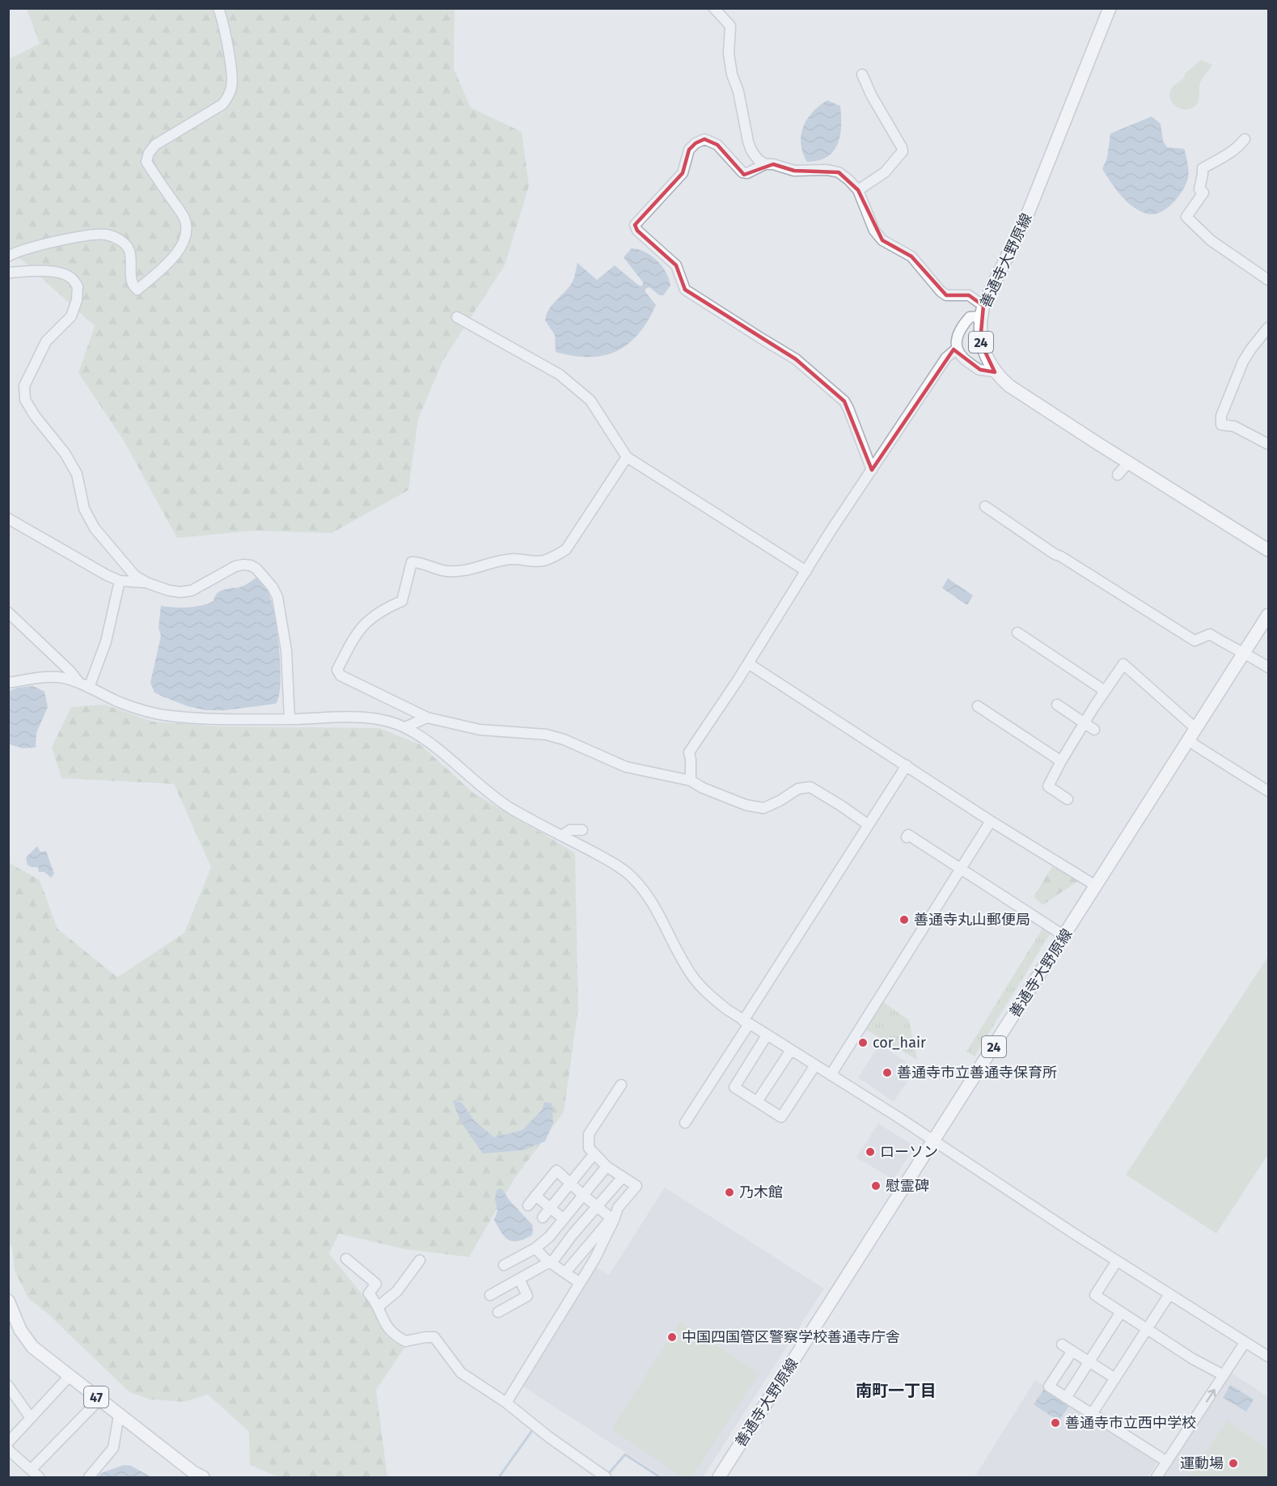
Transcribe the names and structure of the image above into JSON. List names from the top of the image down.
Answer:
{
  "streets": {
    "main road": ["善通寺大野原線", "24", "47"]
  },
  "districts": ["南町一丁目"],
  "places": [
    "善通寺丸山郵便局",
    "cor_hair",
    "善通寺市立善通寺保育所",
    "ローソン",
    "慰霊碑",
    "乃木館",
    "中国四国管区警察学校善通寺庁舎",
    "善通寺市立西中学校",
    "運動場"
  ]
}
